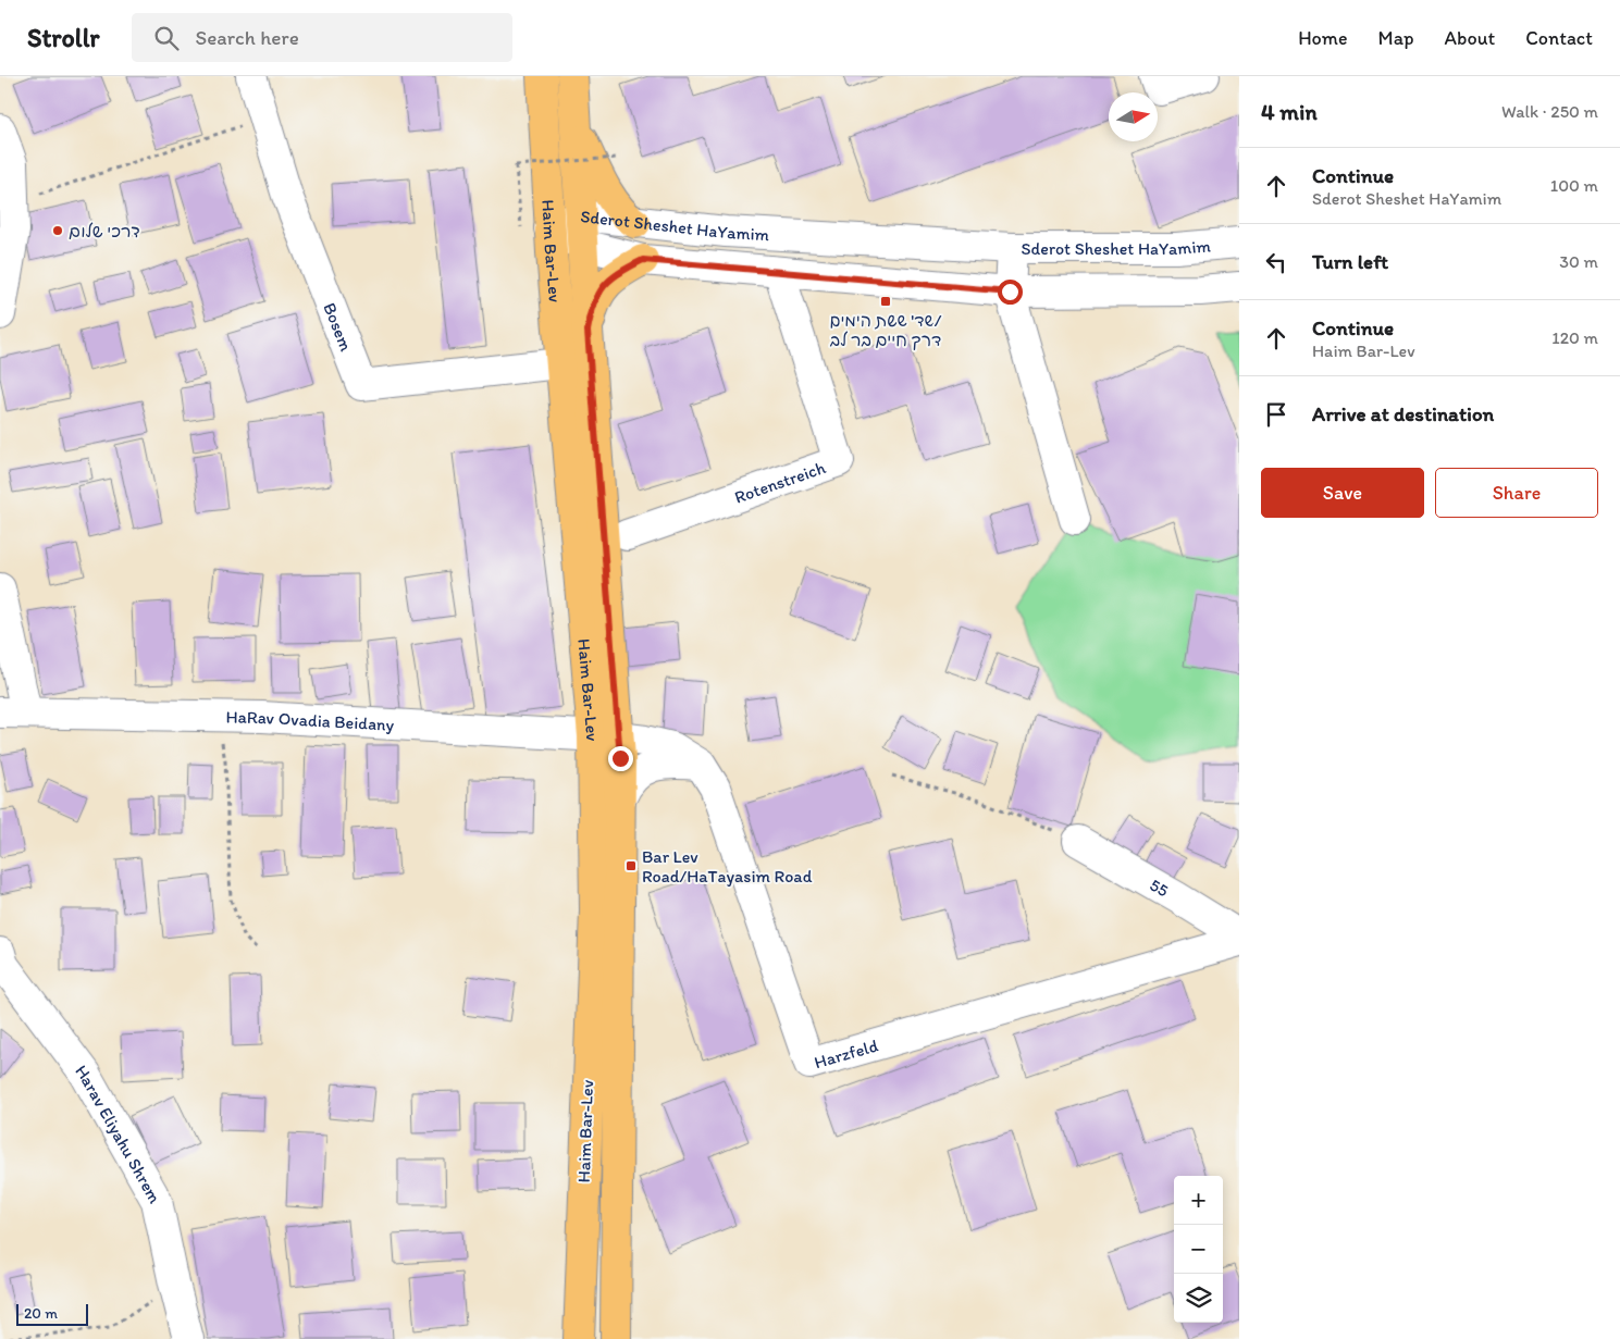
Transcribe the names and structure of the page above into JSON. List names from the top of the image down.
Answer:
{
  "streets": {
    "main road": ["Haim Bar-Lev"],
    "street": [
      "Sderot Sheshet HaYamim",
      "Bosem",
      "Rotenstreich",
      "HaRav Ovadia Beidany",
      "55",
      "Harzfeld",
      "Harav Eliyahu Shrem"
    ]
  },
  "crossings": [
    ["Sderot Sheshet HaYamim", "Haim Bar-Lev"],
    ["Sderot Sheshet HaYamim", "Rotenstreich"],
    ["Haim Bar-Lev", "Bosem"],
    ["Haim Bar-Lev", "HaRav Ovadia Beidany"],
    ["Haim Bar-Lev", "Harzfeld"],
    ["HaRav Ovadia Beidany", "Harzfeld"]
  ],
  "places": {
    "other": ["דרכי שלום"],
    "transit": ["שד' ששת הימים/ דרך חיים בר לב", "Bar Lev Road/HaTayasim Road"]
  },
  "scale_bar": "20 m",
  "north": "right",
  "page": {
    "header": "Strollr",
    "search": "Search here",
    "nav": [
      "Home",
      "Map",
      "About",
      "Contact"
    ],
    "heading": ["4 min", "Walk · 250 m"],
    "list": [
      ["Continue", "Sderot Sheshet HaYamim", "100 m"],
      ["Turn left", "30 m"],
      ["Continue", "Haim Bar-Lev", "120 m"],
      "Arrive at destination"
    ],
    "buttons": ["Save", "Share"],
    "map_buttons": ["+", "−"],
    "scale": "20 m"
  }
}
